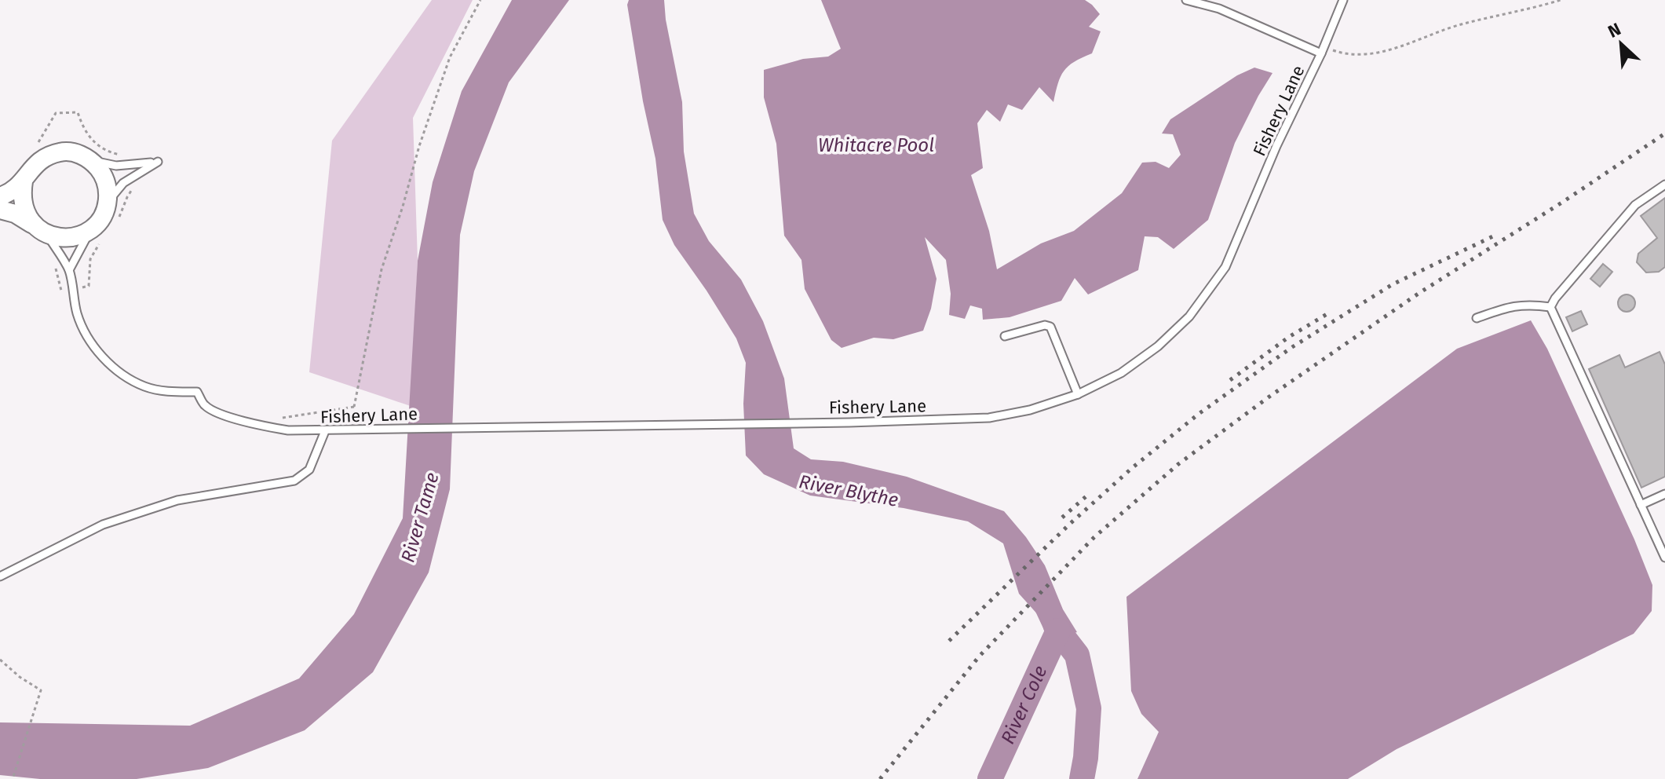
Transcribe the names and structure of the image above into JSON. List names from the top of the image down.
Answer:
{
  "streets": {
    "lane": ["Fishery Lane"]
  },
  "water": [
    "Whitacre Pool",
    "River Blythe",
    "River Tame",
    "River Cole"
  ],
  "north": "top left"
}
